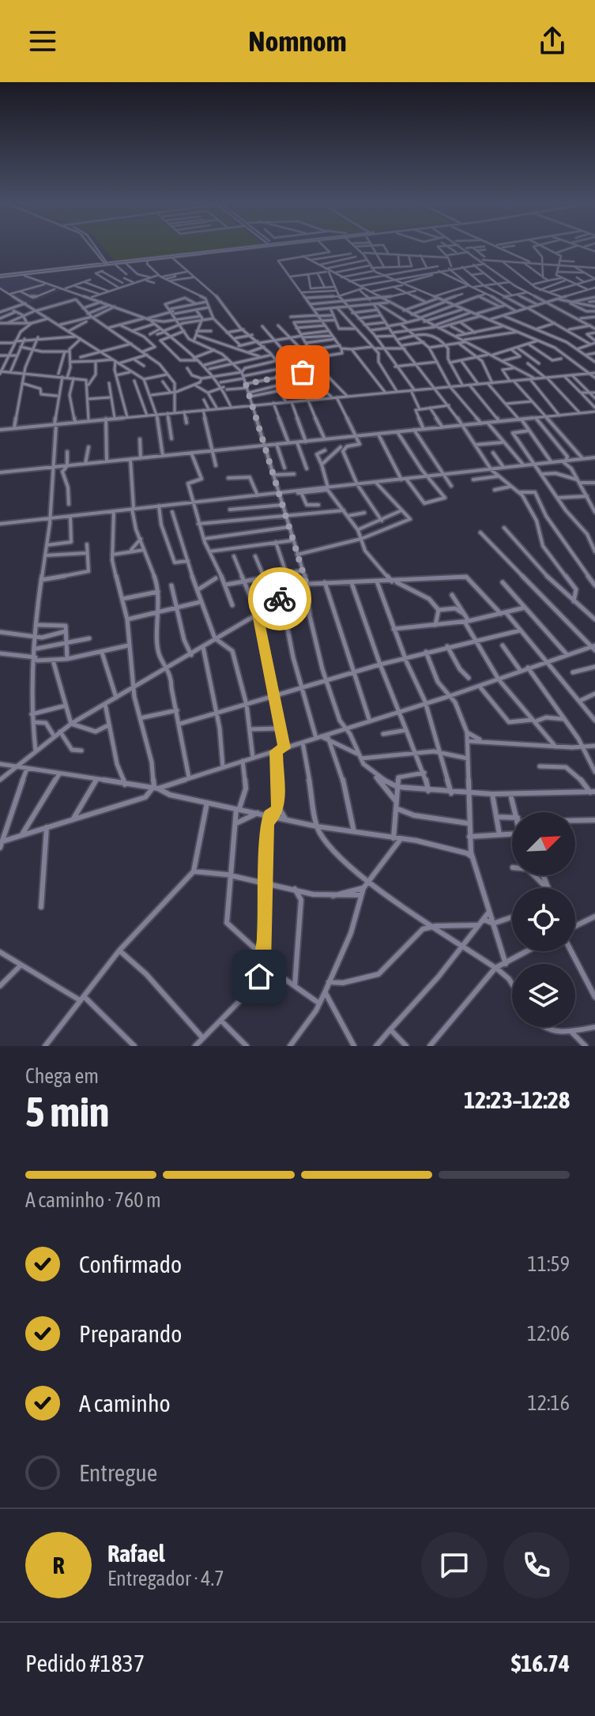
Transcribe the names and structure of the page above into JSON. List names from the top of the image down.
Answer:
{
  "north": "top right",
  "page": {
    "header": "Nomnom",
    "heading": ["5 min", "Chega em", "12:23–12:28"],
    "panel": [
      "Rafael",
      "Entregador · 4.7",
      "Pedido #1837",
      "$16.74"
    ],
    "bar": "A caminho · 760 m",
    "list": [
      ["Confirmado", "11:59"],
      ["Preparando", "12:06"],
      ["A caminho", "12:16"],
      "Entregue"
    ],
    "round": "R"
  }
}
